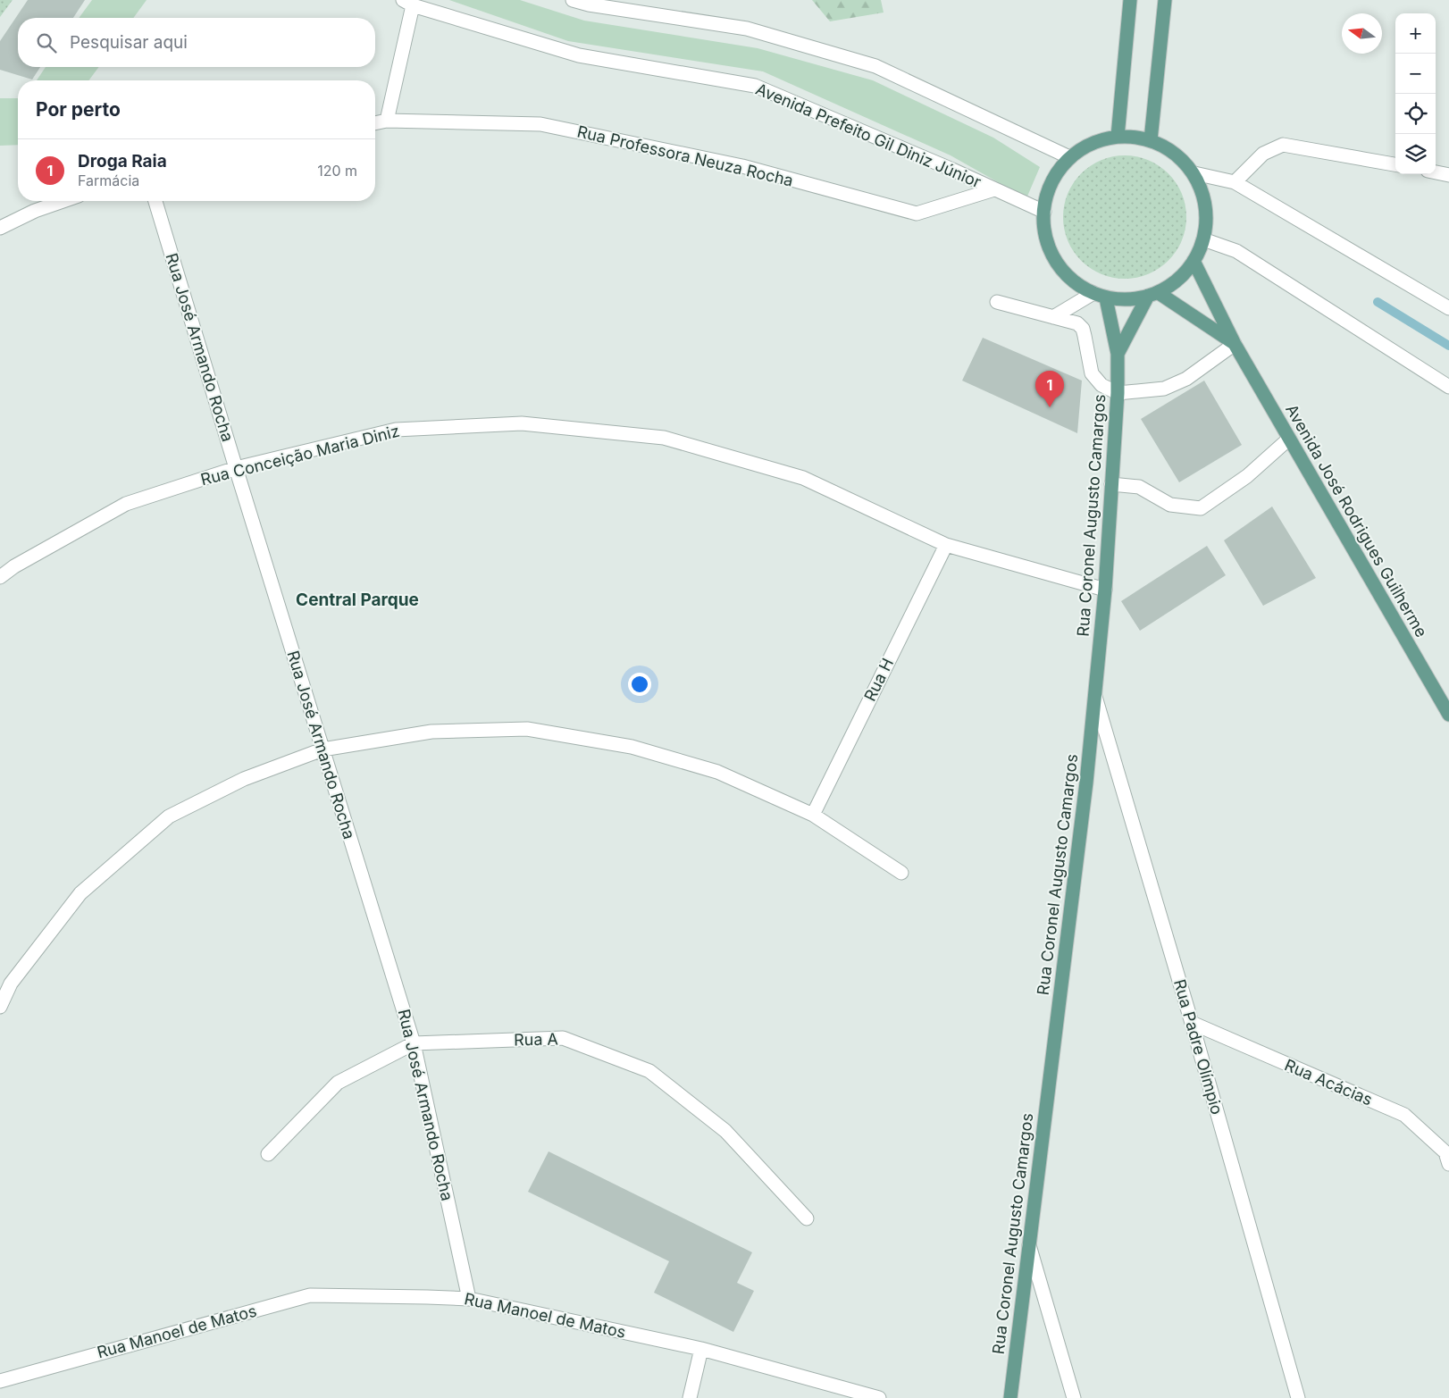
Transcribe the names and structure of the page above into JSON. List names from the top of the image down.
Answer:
{
  "streets": {
    "main road": ["Rua Coronel Augusto Camargos", "Avenida José Rodrigues Guilherme"],
    "street": [
      "Avenida Prefeito Gil Diniz Júnior",
      "Rua Professora Neuza Rocha",
      "Rua José Armando Rocha",
      "Rua Conceição Maria Diniz",
      "Rua H",
      "Rua A",
      "Rua Padre Olímpio",
      "Rua Acácias",
      "Rua Manoel de Matos"
    ]
  },
  "crossings": [
    ["Avenida Prefeito Gil Diniz Júnior", "Rua Professora Neuza Rocha"],
    ["Rua José Armando Rocha", "Rua Conceição Maria Diniz"],
    ["Rua José Armando Rocha", "Rua A"],
    ["Rua José Armando Rocha", "Rua Manoel de Matos"],
    ["Rua Conceição Maria Diniz", "Rua Coronel Augusto Camargos"],
    ["Rua Conceição Maria Diniz", "Rua H"],
    ["Rua Coronel Augusto Camargos", "Avenida José Rodrigues Guilherme"],
    ["Rua Coronel Augusto Camargos", "Rua Padre Olímpio"],
    ["Rua Padre Olímpio", "Rua Acácias"]
  ],
  "districts": ["Central Parque"],
  "north": "left",
  "page": {
    "map_buttons": ["+", "−"],
    "search": "Pesquisar aqui",
    "heading": "Por perto",
    "list": [
      {
        "mark": "1",
        "name": "Droga Raia",
        "note": "Farmácia",
        "value": "120 m"
      }
    ],
    "pins": "1"
  }
}
